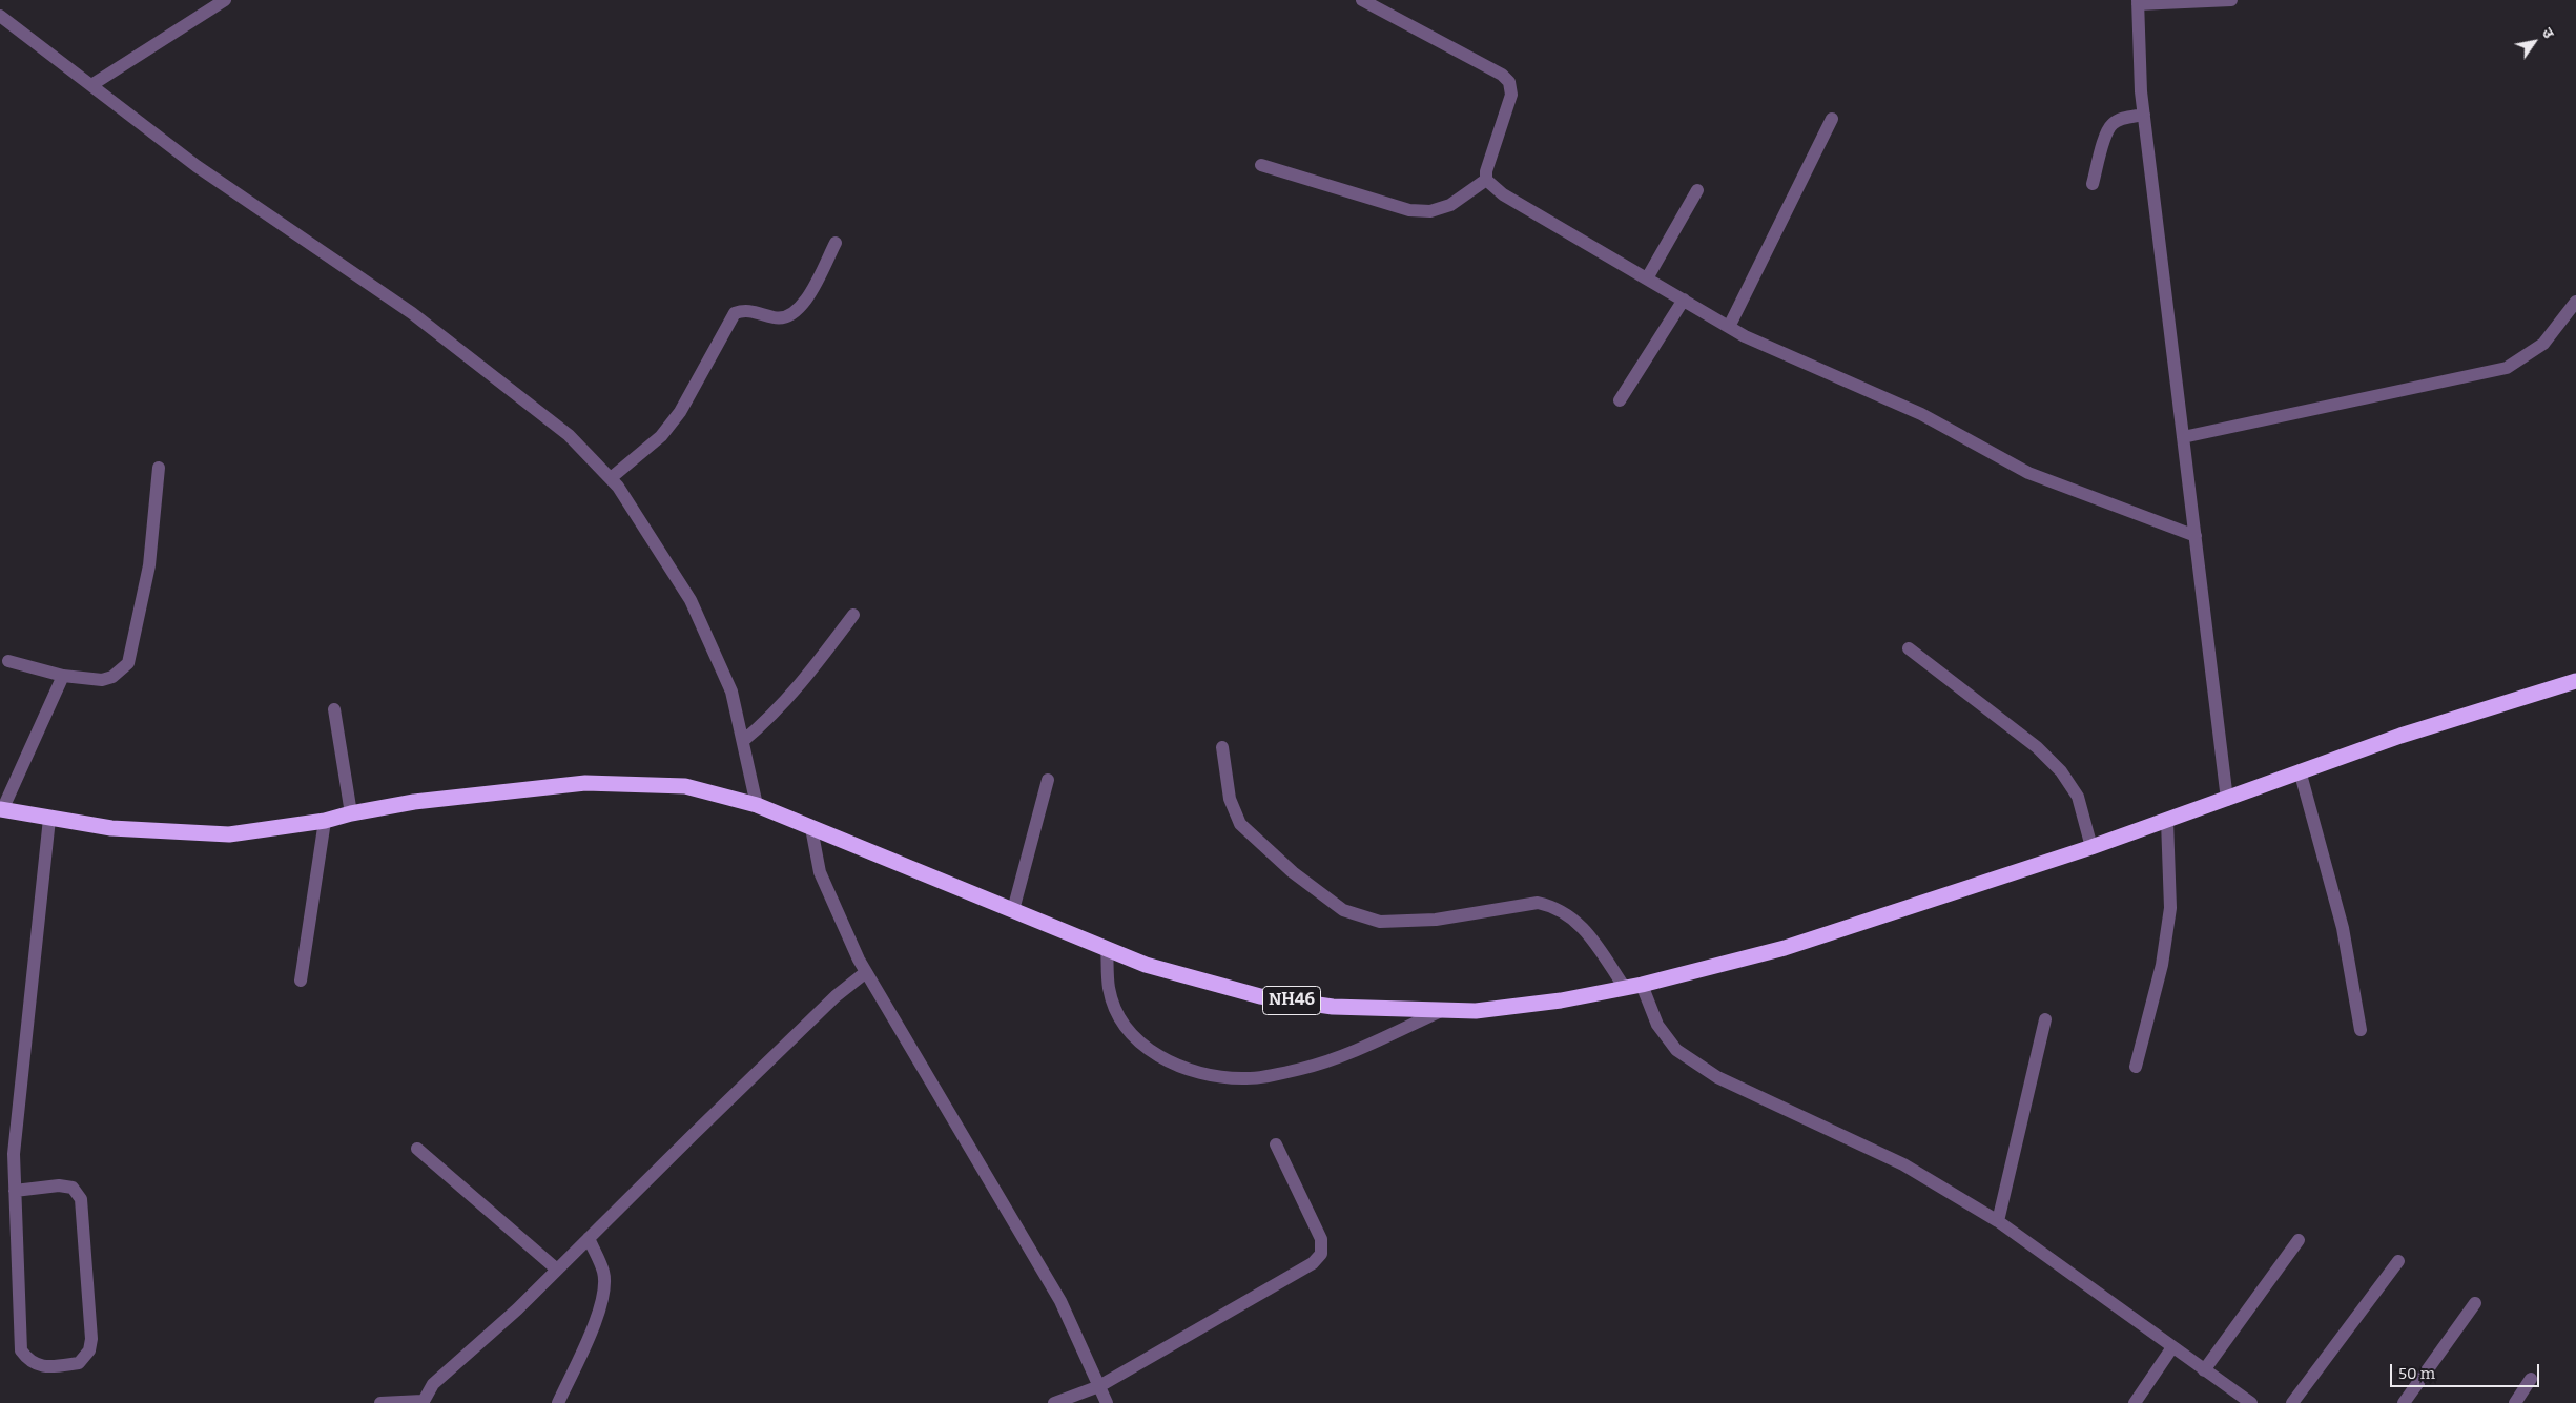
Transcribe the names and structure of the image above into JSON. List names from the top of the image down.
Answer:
{
  "streets": {
    "highway": ["NH46"]
  },
  "scale_bar": "50 m",
  "north": "top right"
}
